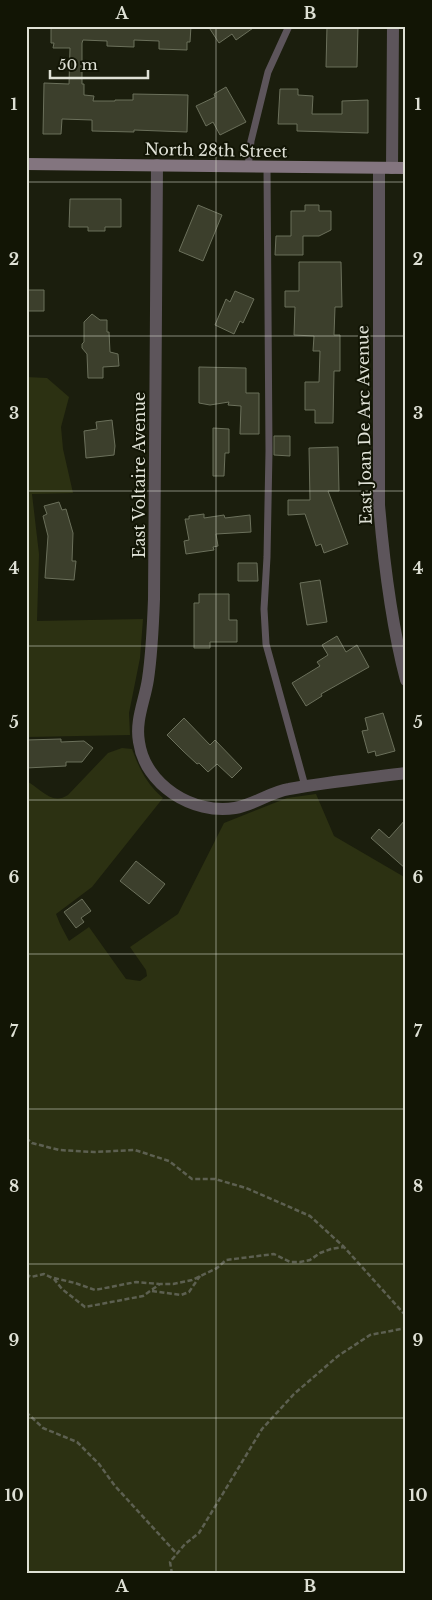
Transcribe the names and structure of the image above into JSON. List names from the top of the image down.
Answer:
{
  "streets": {
    "street": ["North 28th Street", "East Joan De Arc Avenue", "East Voltaire Avenue"]
  },
  "crossings": [
    ["North 28th Street", "East Joan De Arc Avenue"],
    ["North 28th Street", "East Voltaire Avenue"]
  ],
  "scale_bar": "50 m",
  "grid": {
    "columns": ["A", "B"],
    "rows": [
      "1",
      "2",
      "3",
      "4",
      "5",
      "6",
      "7",
      "8",
      "9",
      "10"
    ]
  }
}
